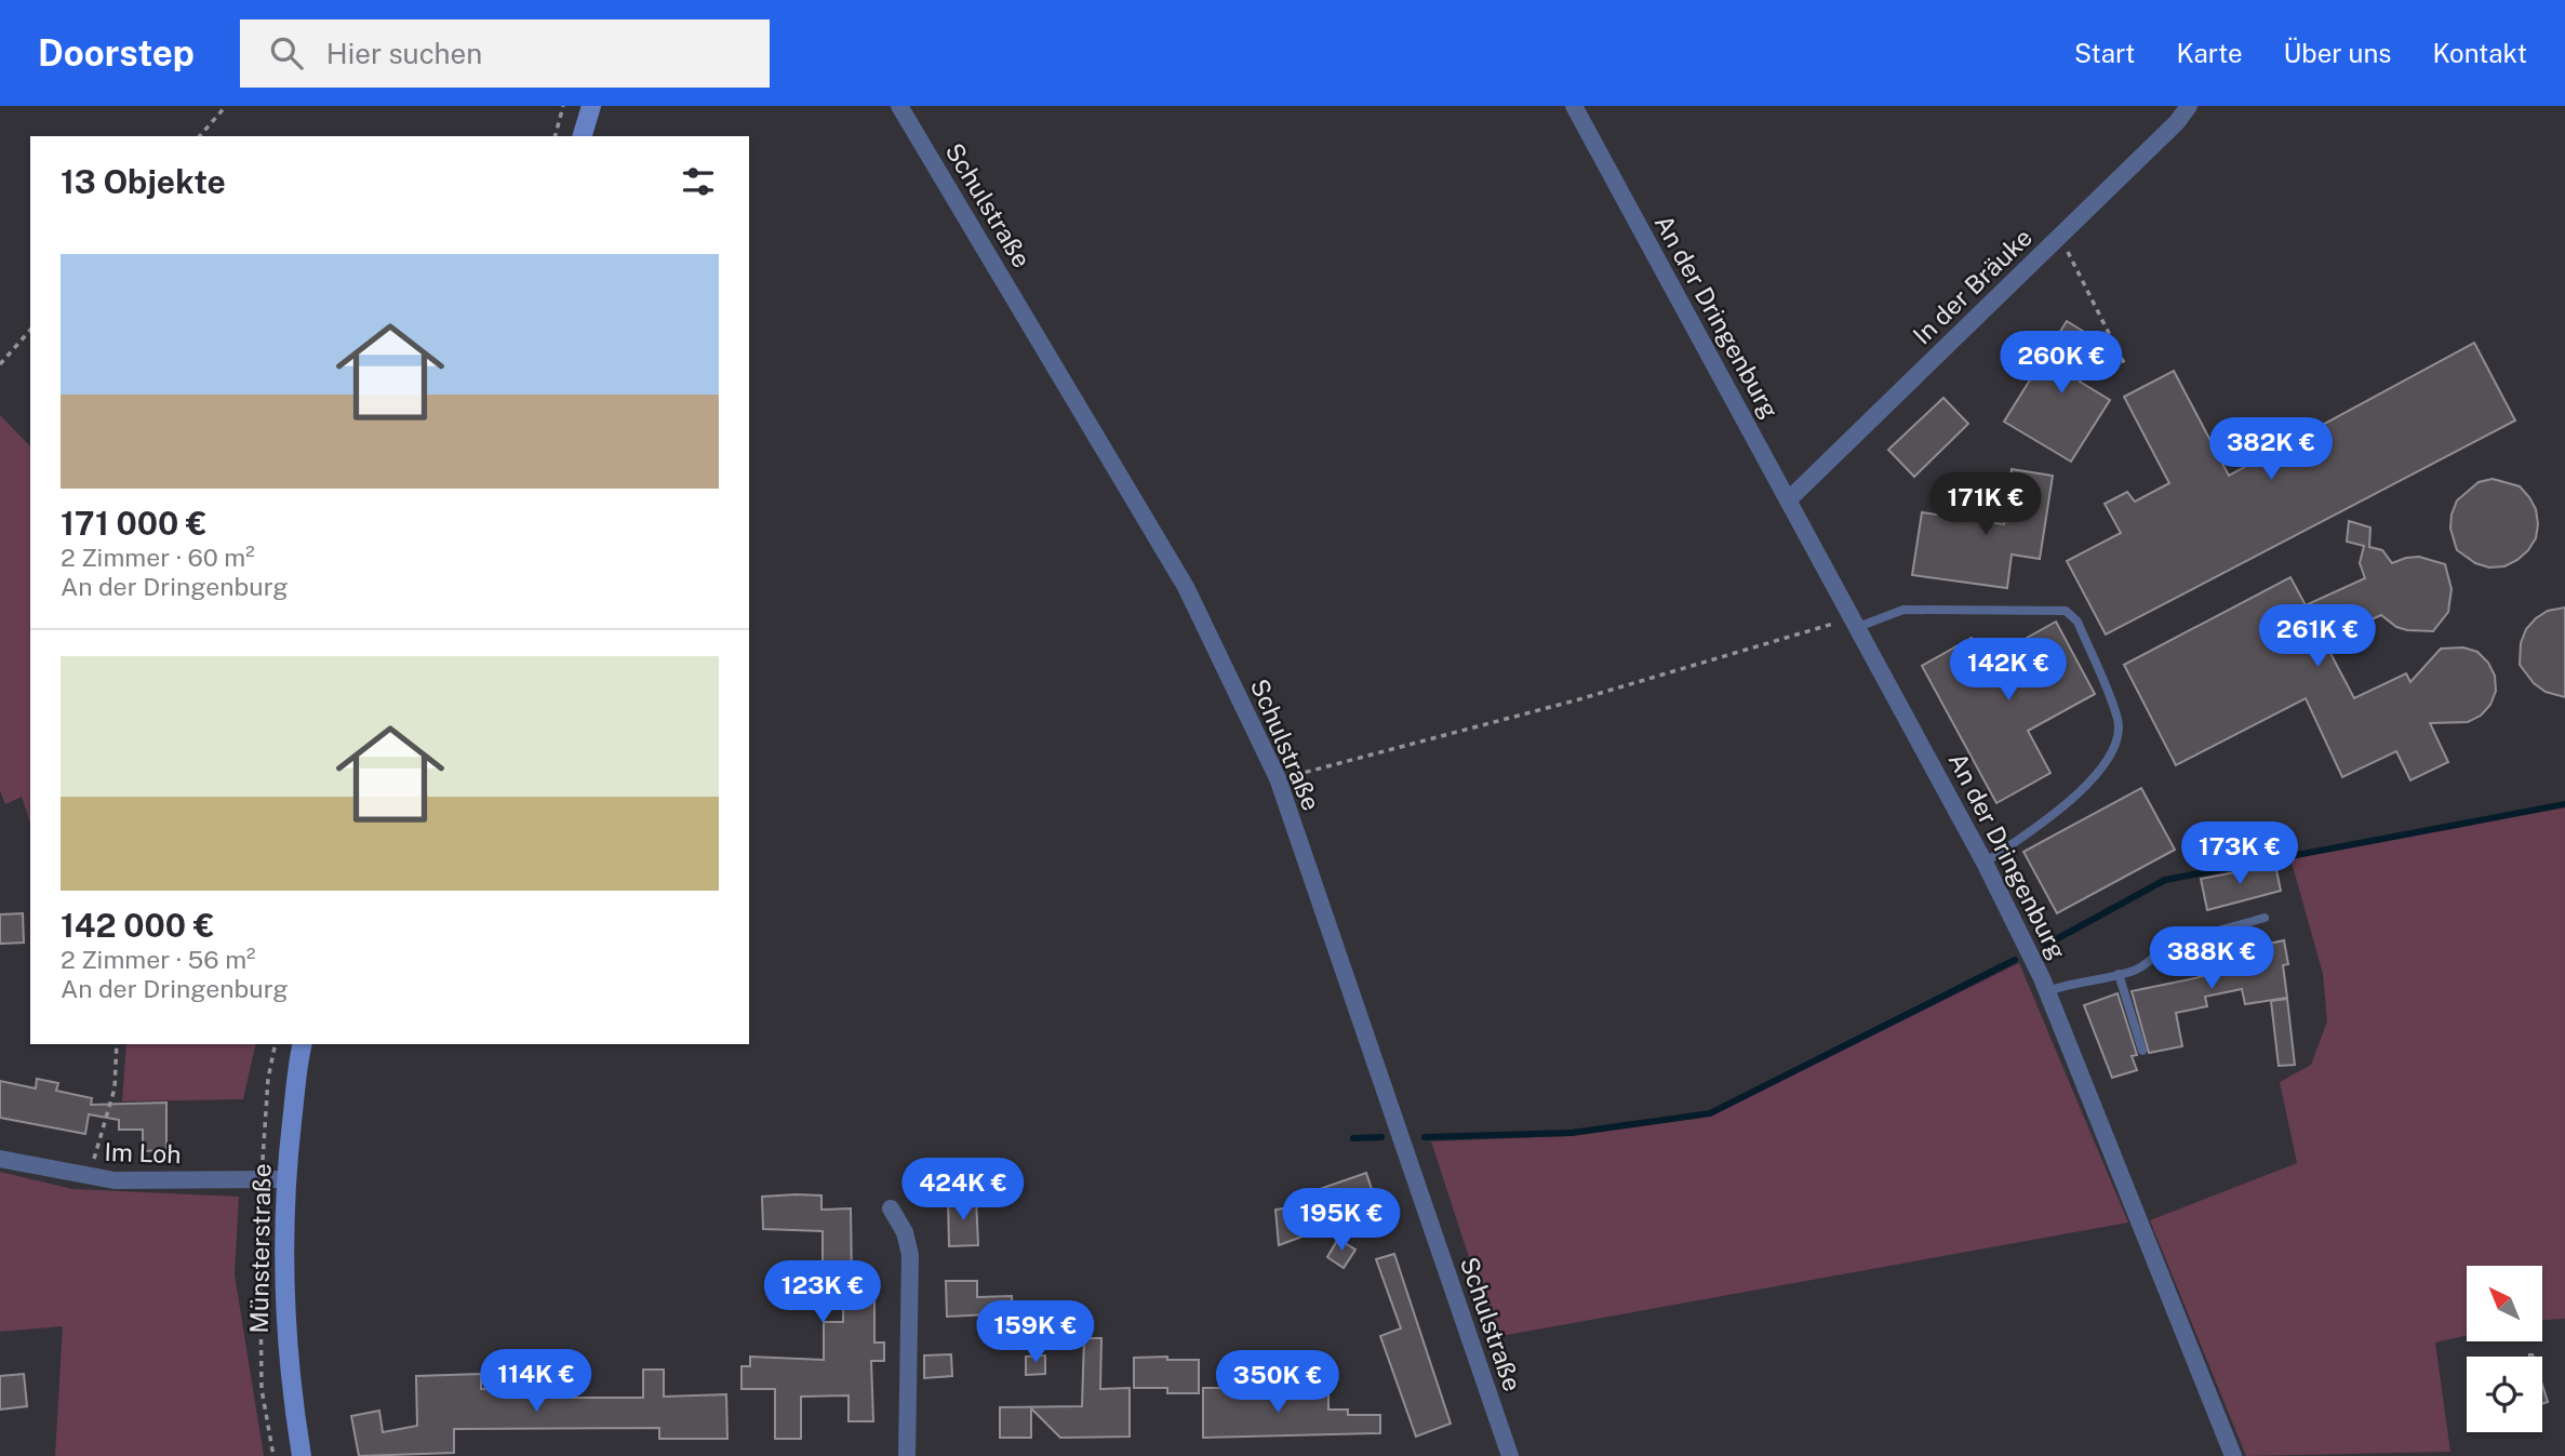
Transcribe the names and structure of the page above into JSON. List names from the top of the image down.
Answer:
{
  "streets": {
    "main road": ["Münsterstraße"],
    "street": [
      "Schulstraße",
      "In der Bräuke",
      "An der Dringenburg",
      "Im Loh"
    ]
  },
  "crossings": [
    ["In der Bräuke", "An der Dringenburg"],
    ["Im Loh", "Münsterstraße"]
  ],
  "north": "top left",
  "page": {
    "header": "Doorstep",
    "search": "Hier suchen",
    "nav": [
      "Start",
      "Karte",
      "Über uns",
      "Kontakt"
    ],
    "heading": "13 Objekte",
    "list": [
      {
        "name": "171 000 €",
        "note": "2 Zimmer · 60 m² · An der Dringenburg"
      },
      {
        "name": "142 000 €",
        "note": "2 Zimmer · 56 m² · An der Dringenburg"
      }
    ],
    "price": [
      "260K €",
      "382K €",
      "171K €",
      "261K €",
      "142K €",
      "173K €",
      "388K €",
      "424K €",
      "195K €",
      "123K €",
      "159K €",
      "114K €",
      "350K €"
    ]
  }
}
